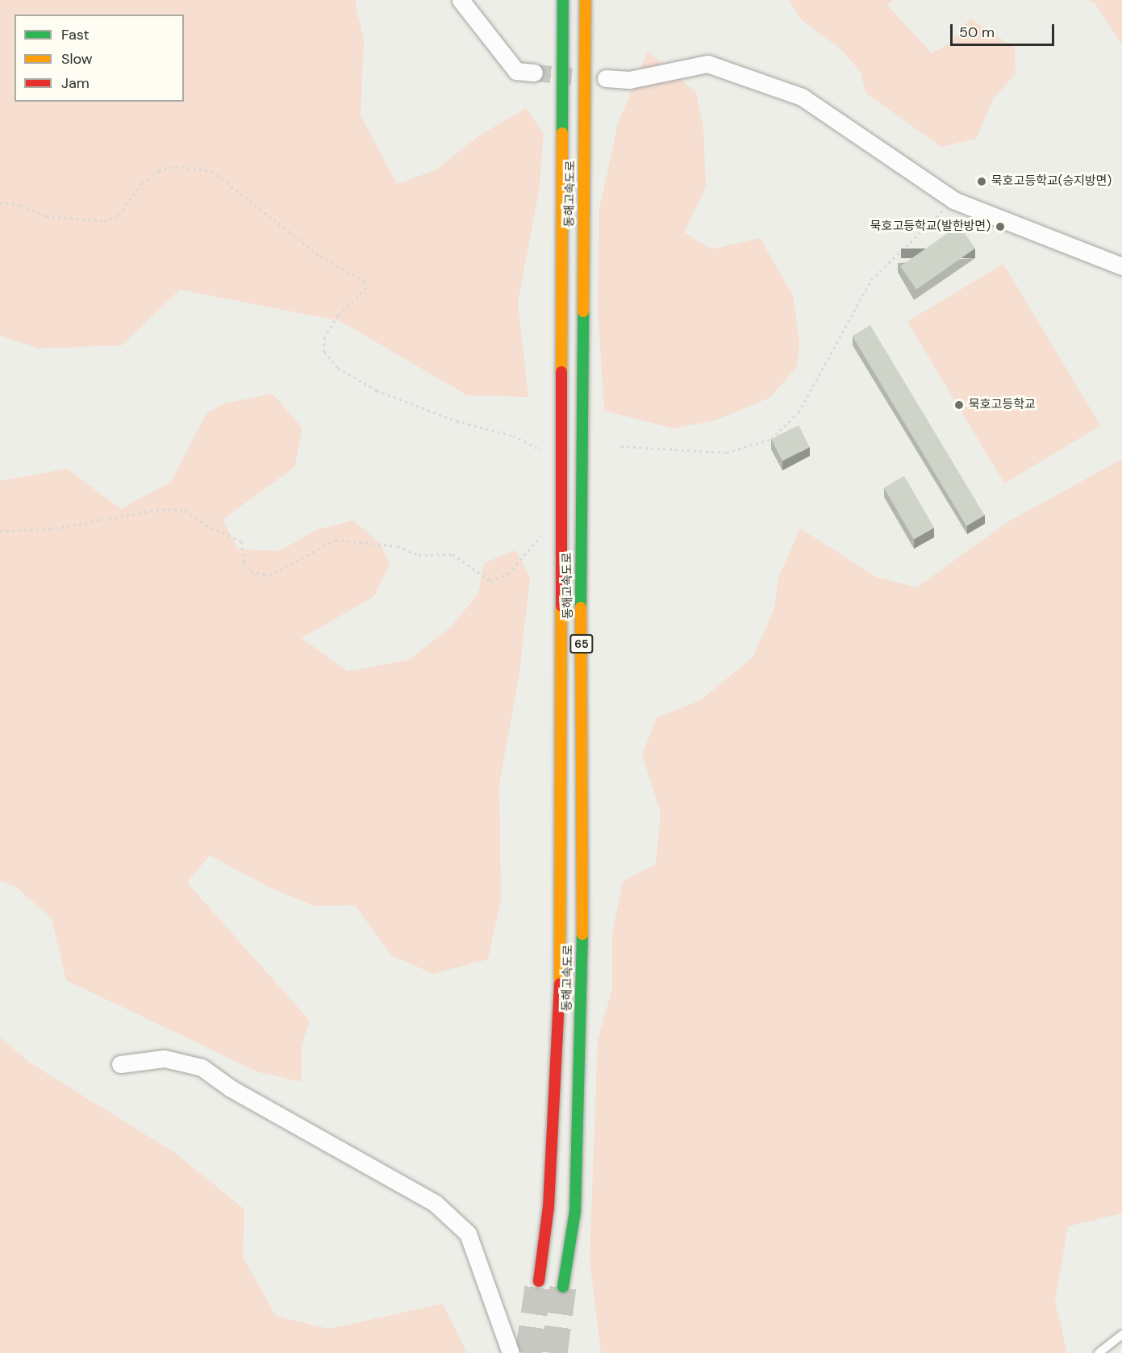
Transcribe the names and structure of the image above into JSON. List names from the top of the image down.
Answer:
{
  "streets": {
    "highway": ["동해고속도로", "65"]
  },
  "places": ["묵호고등학교(승지방면)", "묵호고등학교(발한방면)", "묵호고등학교"],
  "legend": ["Fast", "Slow", "Jam"],
  "scale_bar": "50 m"
}
